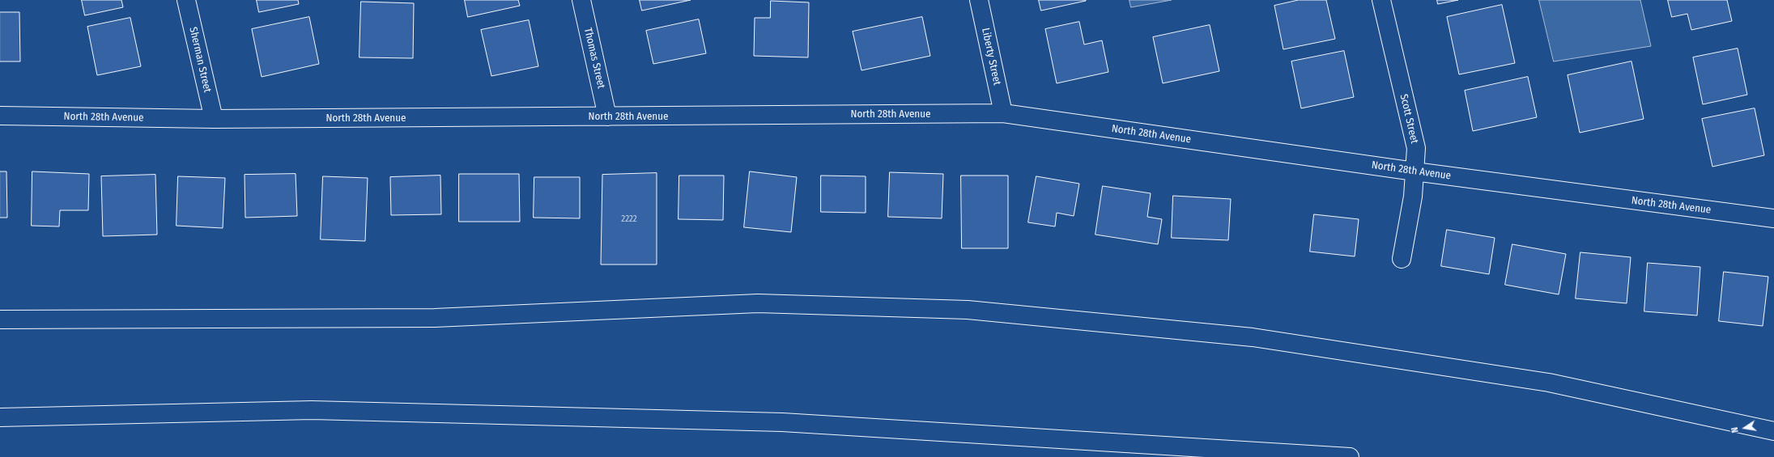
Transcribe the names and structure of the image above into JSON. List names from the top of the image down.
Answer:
{
  "streets": {
    "main road": [
      "Liberty Street",
      "Thomas Street",
      "Sherman Street",
      "North 28th Avenue",
      "Scott Street"
    ]
  },
  "crossings": [
    ["Liberty Street", "North 28th Avenue"],
    ["Thomas Street", "North 28th Avenue"],
    ["Sherman Street", "North 28th Avenue"],
    ["North 28th Avenue", "Scott Street"]
  ],
  "house_numbers": ["2222"],
  "north": "left"
}
